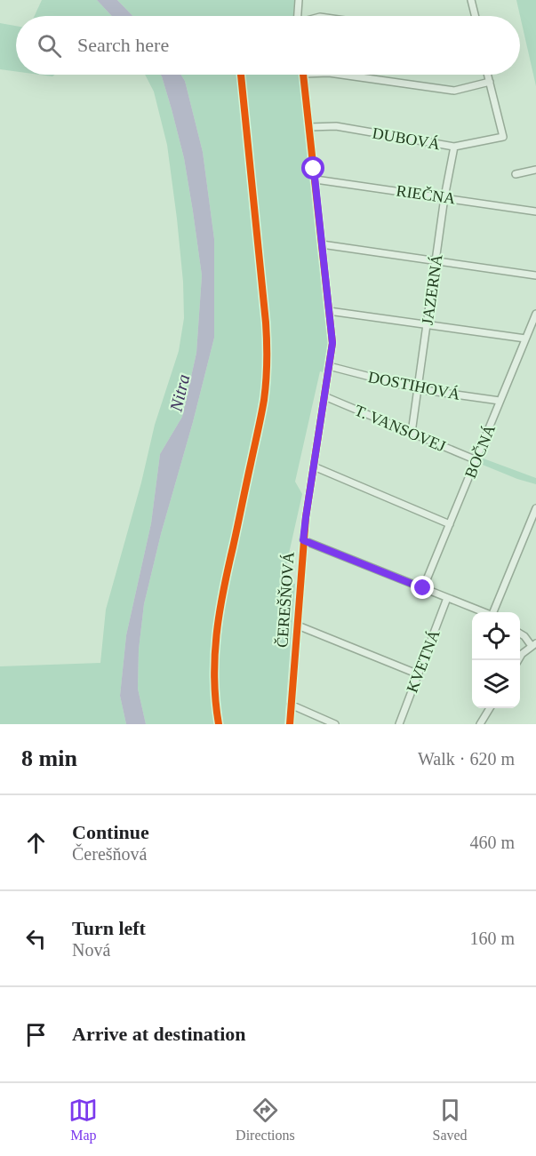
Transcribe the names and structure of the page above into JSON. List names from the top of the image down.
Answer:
{
  "streets": {
    "street": [
      "DUBOVÁ",
      "RIEČNA",
      "JAZERNÁ",
      "DOSTIHOVÁ",
      "T. VANSOVEJ",
      "BOČNÁ",
      "ČEREŠŇOVÁ",
      "KVETNÁ"
    ]
  },
  "crossings": [
    ["DUBOVÁ", "JAZERNÁ"],
    ["DUBOVÁ", "ČEREŠŇOVÁ"],
    ["RIEČNA", "JAZERNÁ"],
    ["RIEČNA", "ČEREŠŇOVÁ"],
    ["JAZERNÁ", "DOSTIHOVÁ"],
    ["JAZERNÁ", "T. VANSOVEJ"],
    ["DOSTIHOVÁ", "BOČNÁ"],
    ["DOSTIHOVÁ", "ČEREŠŇOVÁ"],
    ["T. VANSOVEJ", "BOČNÁ"],
    ["T. VANSOVEJ", "ČEREŠŇOVÁ"]
  ],
  "water": ["Nitra"],
  "page": {
    "search": "Search here",
    "heading": ["8 min", "Walk · 620 m"],
    "list": [
      ["Continue", "Čerešňová", "460 m"],
      ["Turn left", "Nová", "160 m"],
      "Arrive at destination"
    ],
    "nav": ["Map", "Directions", "Saved"]
  }
}
